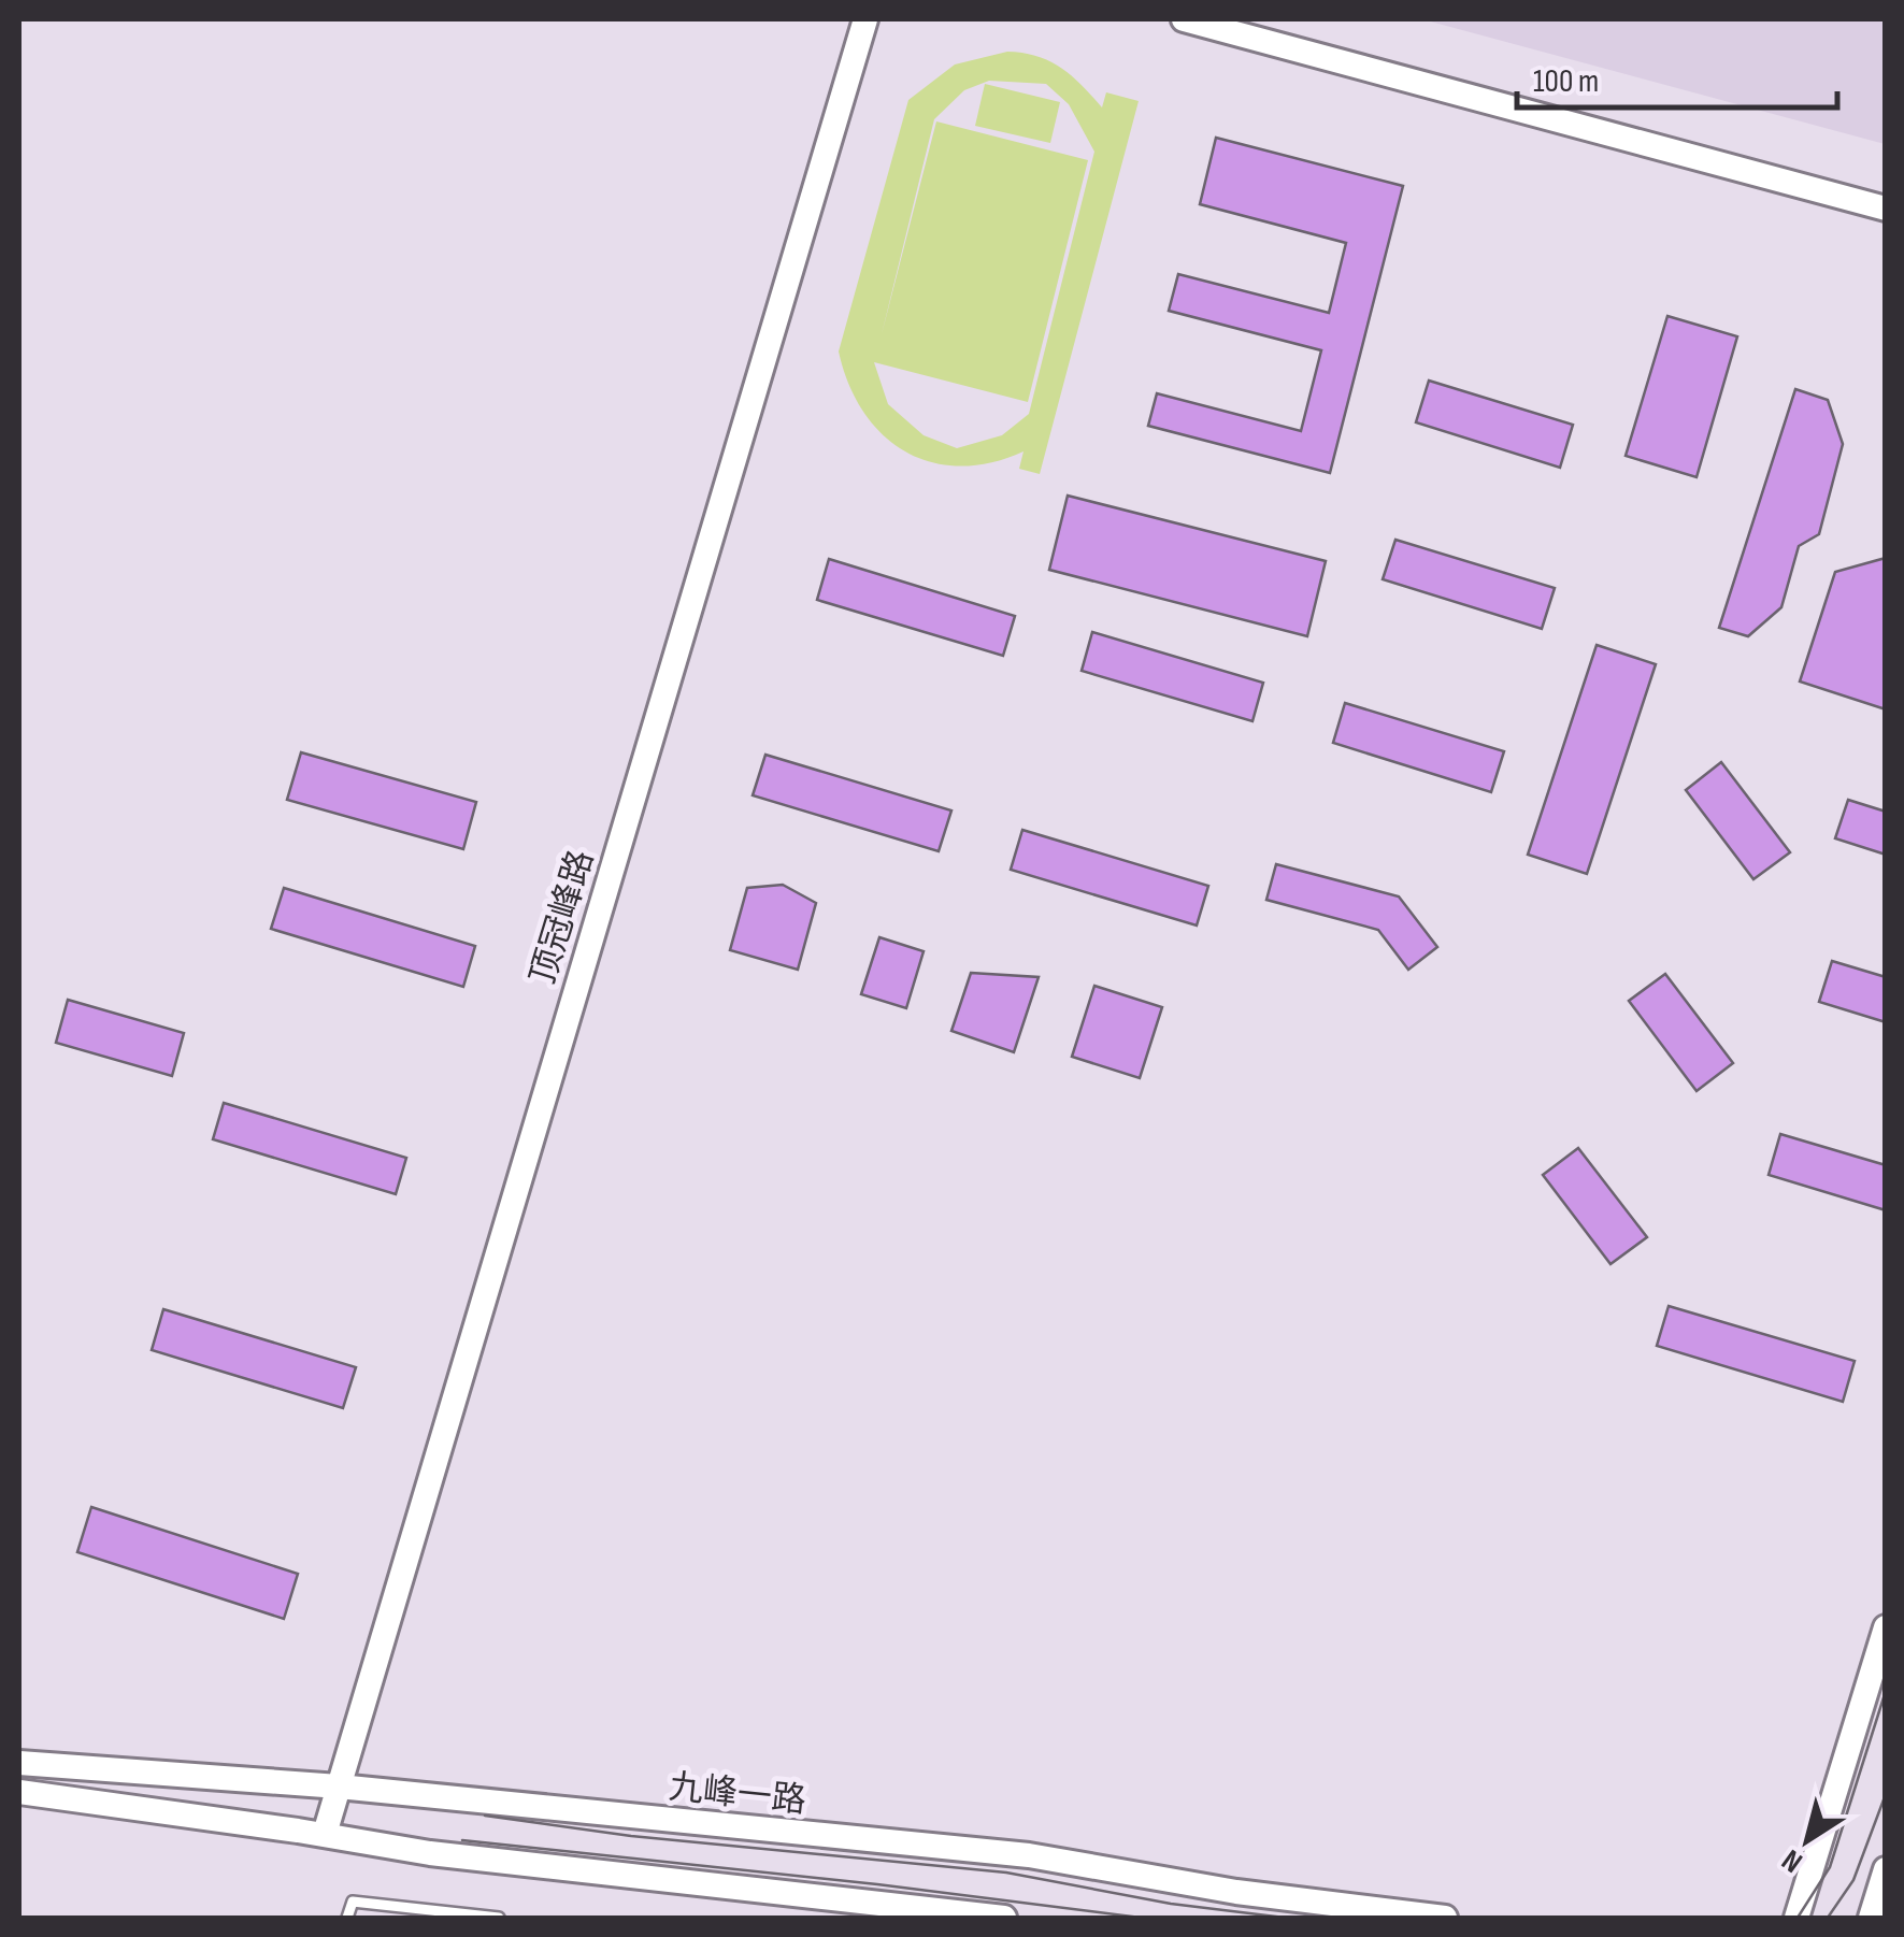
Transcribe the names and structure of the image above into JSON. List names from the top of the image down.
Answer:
{
  "streets": {
    "street": ["顶冠峰路", "九峰一路"]
  },
  "crossings": [
    ["顶冠峰路", "九峰一路"]
  ],
  "scale_bar": "100 m",
  "north": "bottom left"
}
